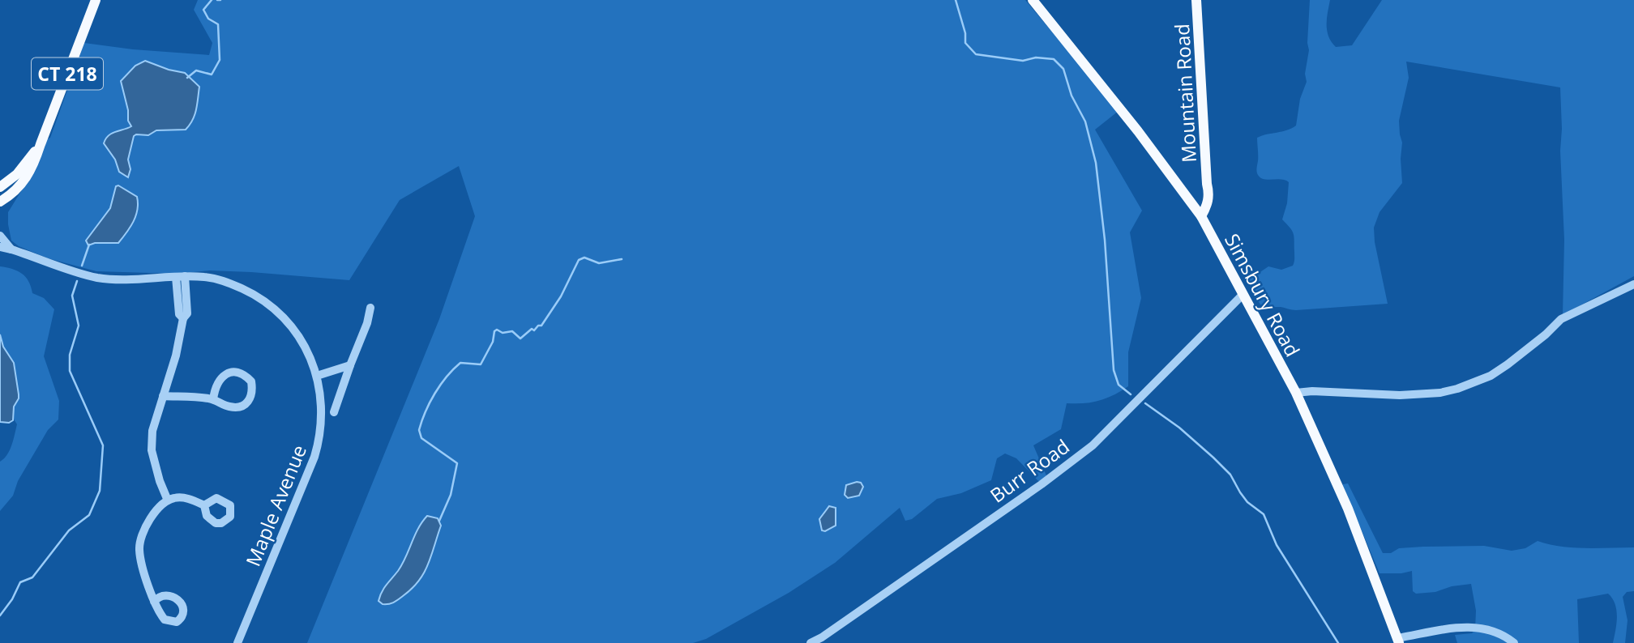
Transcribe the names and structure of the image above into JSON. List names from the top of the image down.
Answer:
{
  "streets": {
    "main road": ["CT 218", "Mountain Road", "Simsbury Road"],
    "street": ["Burr Road", "Maple Avenue"]
  },
  "crossings": [
    ["Mountain Road", "Simsbury Road"],
    ["Simsbury Road", "Burr Road"]
  ]
}
